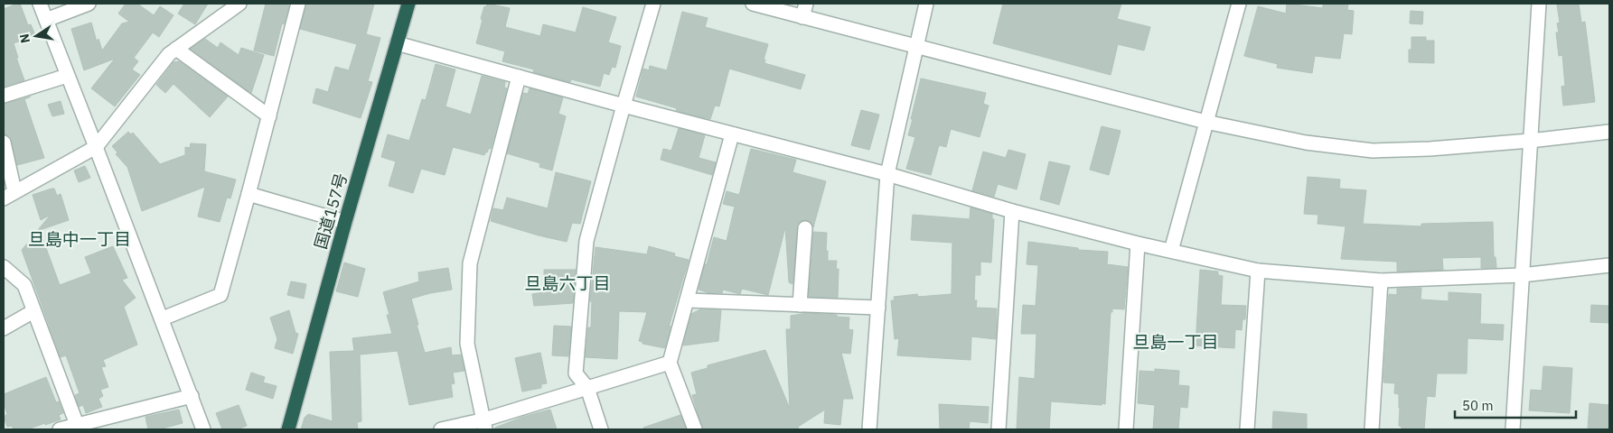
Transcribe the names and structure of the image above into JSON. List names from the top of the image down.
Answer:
{
  "streets": {
    "highway": ["国道157号"]
  },
  "districts": ["旦島中一丁目", "旦島六丁目", "旦島一丁目"],
  "scale_bar": "50 m",
  "north": "left"
}
